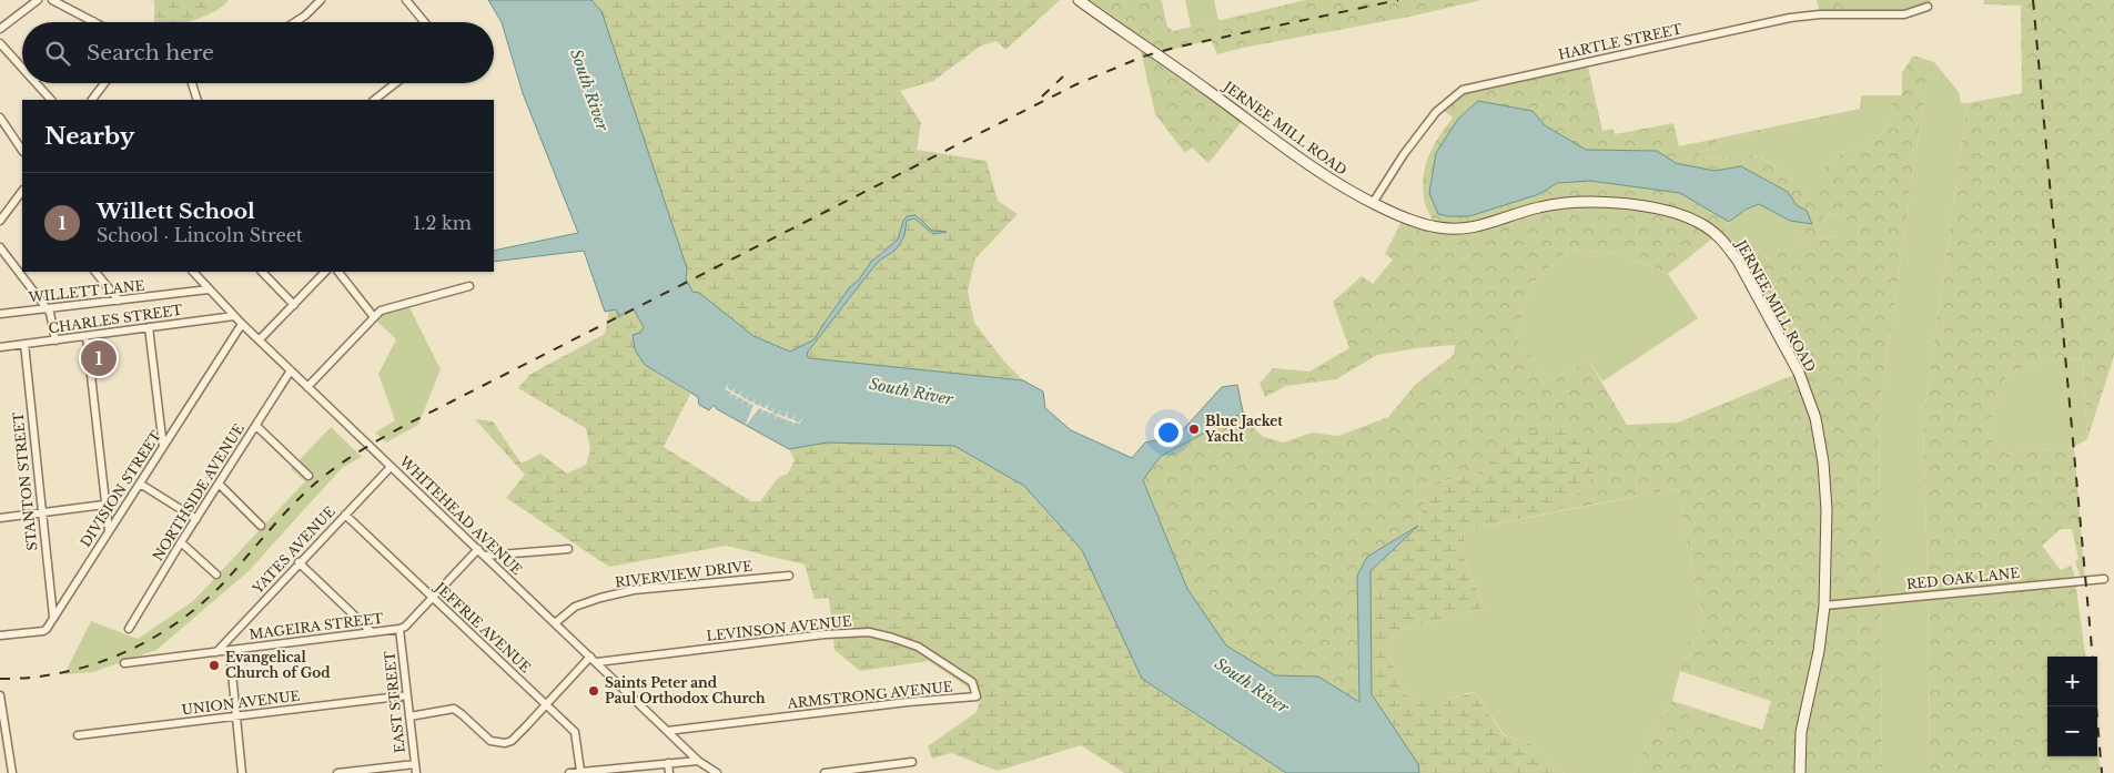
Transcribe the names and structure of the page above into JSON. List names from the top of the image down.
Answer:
{
  "streets": {
    "street": [
      "HARTLE STREET",
      "JERNEE MILL ROAD",
      "WILLETT LANE",
      "CHARLES STREET",
      "STANTON STREET",
      "DIVISION STREET",
      "NORTHSIDE AVENUE",
      "WHITEHEAD AVENUE",
      "YATES AVENUE",
      "RIVERVIEW DRIVE",
      "RED OAK LANE",
      "MAGEIRA STREET",
      "JEFFRIE AVENUE",
      "LEVINSON AVENUE",
      "ARMSTRONG AVENUE",
      "EAST STREET",
      "UNION AVENUE"
    ]
  },
  "crossings": [
    ["HARTLE STREET", "JERNEE MILL ROAD"],
    ["JERNEE MILL ROAD", "RED OAK LANE"],
    ["WILLETT LANE", "WHITEHEAD AVENUE"],
    ["CHARLES STREET", "STANTON STREET"],
    ["CHARLES STREET", "WHITEHEAD AVENUE"],
    ["STANTON STREET", "DIVISION STREET"],
    ["DIVISION STREET", "WHITEHEAD AVENUE"],
    ["NORTHSIDE AVENUE", "WHITEHEAD AVENUE"],
    ["WHITEHEAD AVENUE", "YATES AVENUE"],
    ["WHITEHEAD AVENUE", "RIVERVIEW DRIVE"],
    ["WHITEHEAD AVENUE", "MAGEIRA STREET"],
    ["WHITEHEAD AVENUE", "LEVINSON AVENUE"],
    ["WHITEHEAD AVENUE", "ARMSTRONG AVENUE"],
    ["YATES AVENUE", "MAGEIRA STREET"],
    ["YATES AVENUE", "JEFFRIE AVENUE"],
    ["MAGEIRA STREET", "JEFFRIE AVENUE"],
    ["MAGEIRA STREET", "EAST STREET"],
    ["LEVINSON AVENUE", "ARMSTRONG AVENUE"],
    ["EAST STREET", "UNION AVENUE"]
  ],
  "water": ["South River"],
  "places": ["Blue Jacket Yacht", "Evangelical Church of God", "Saints Peter and Paul Orthodox Church"],
  "page": {
    "search": "Search here",
    "heading": "Nearby",
    "list": [
      {
        "mark": "1",
        "name": "Willett School",
        "note": "School · Lincoln Street",
        "value": "1.2 km"
      }
    ],
    "pins": "1",
    "map_buttons": ["+", "−"]
  }
}
